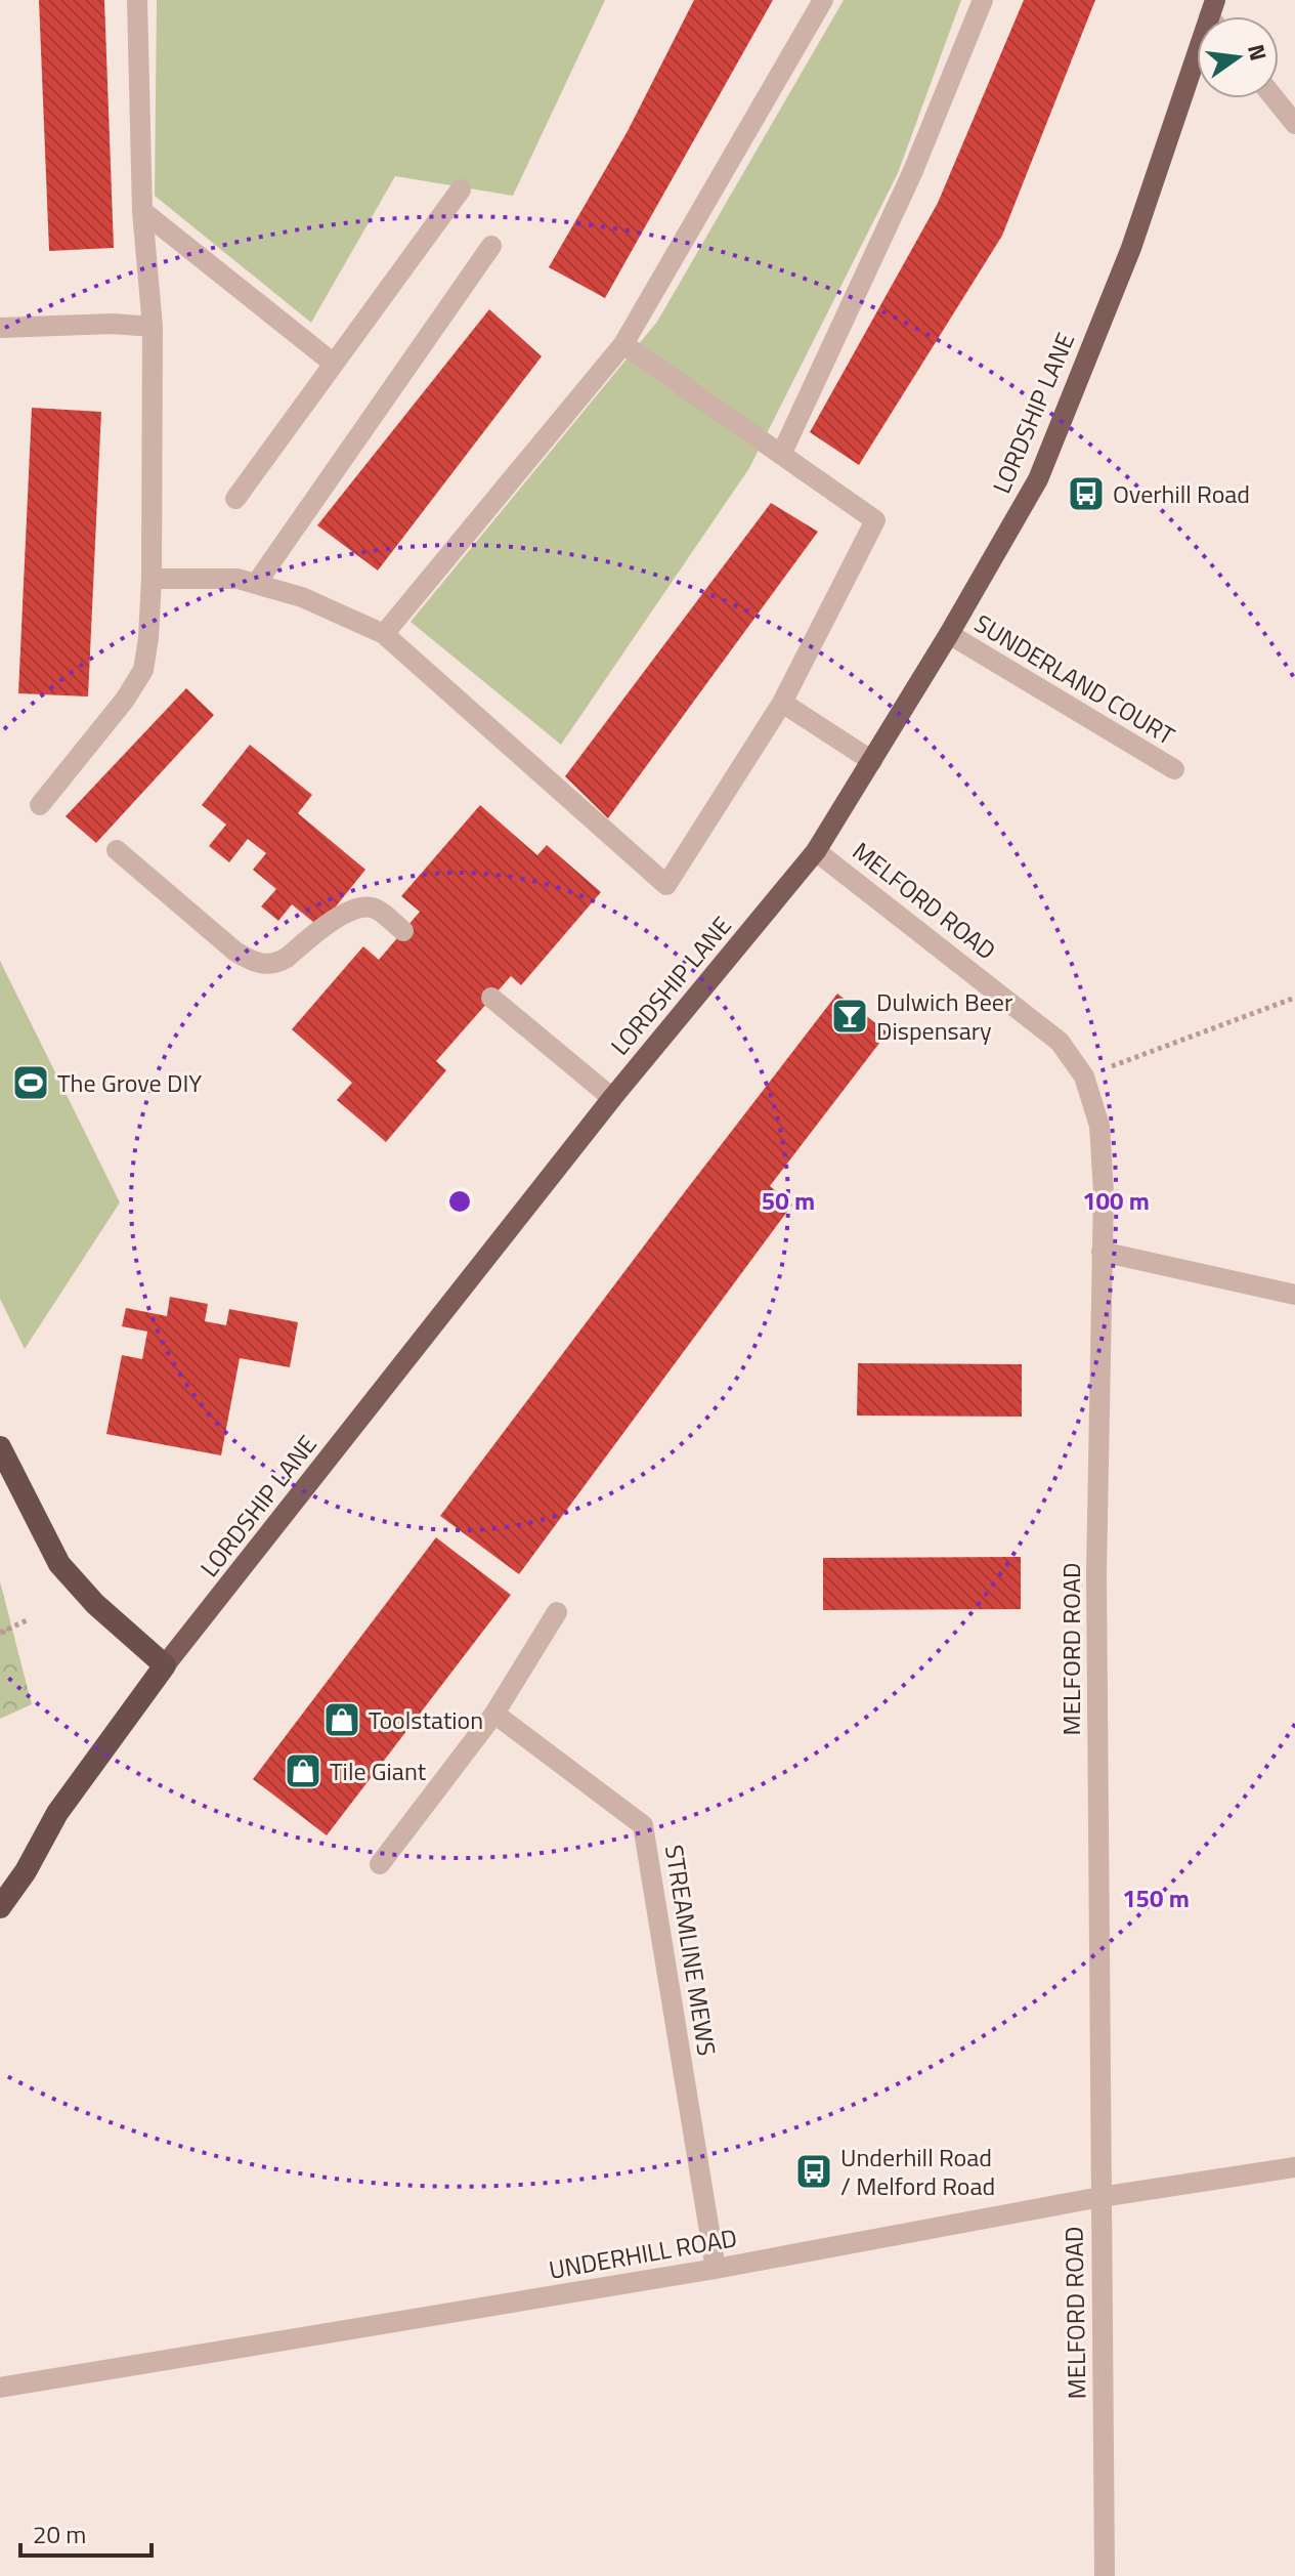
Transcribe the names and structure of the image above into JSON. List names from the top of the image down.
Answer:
{
  "streets": {
    "highway": ["LORDSHIP LANE"],
    "street": [
      "SUNDERLAND COURT",
      "MELFORD ROAD",
      "STREAMLINE MEWS",
      "UNDERHILL ROAD"
    ]
  },
  "crossings": [
    ["LORDSHIP LANE", "SUNDERLAND COURT"],
    ["LORDSHIP LANE", "MELFORD ROAD"],
    ["MELFORD ROAD", "UNDERHILL ROAD"],
    ["STREAMLINE MEWS", "UNDERHILL ROAD"]
  ],
  "places": {
    "bus stop": ["Overhill Road", "Underhill Road / Melford Road"],
    "bar": ["Dulwich Beer Dispensary"],
    "sports": ["The Grove DIY"],
    "shop": ["Toolstation", "Tile Giant"]
  },
  "scale_bar": "20 m",
  "north": "right",
  "rings": ["50 m", "100 m", "150 m"]
}
